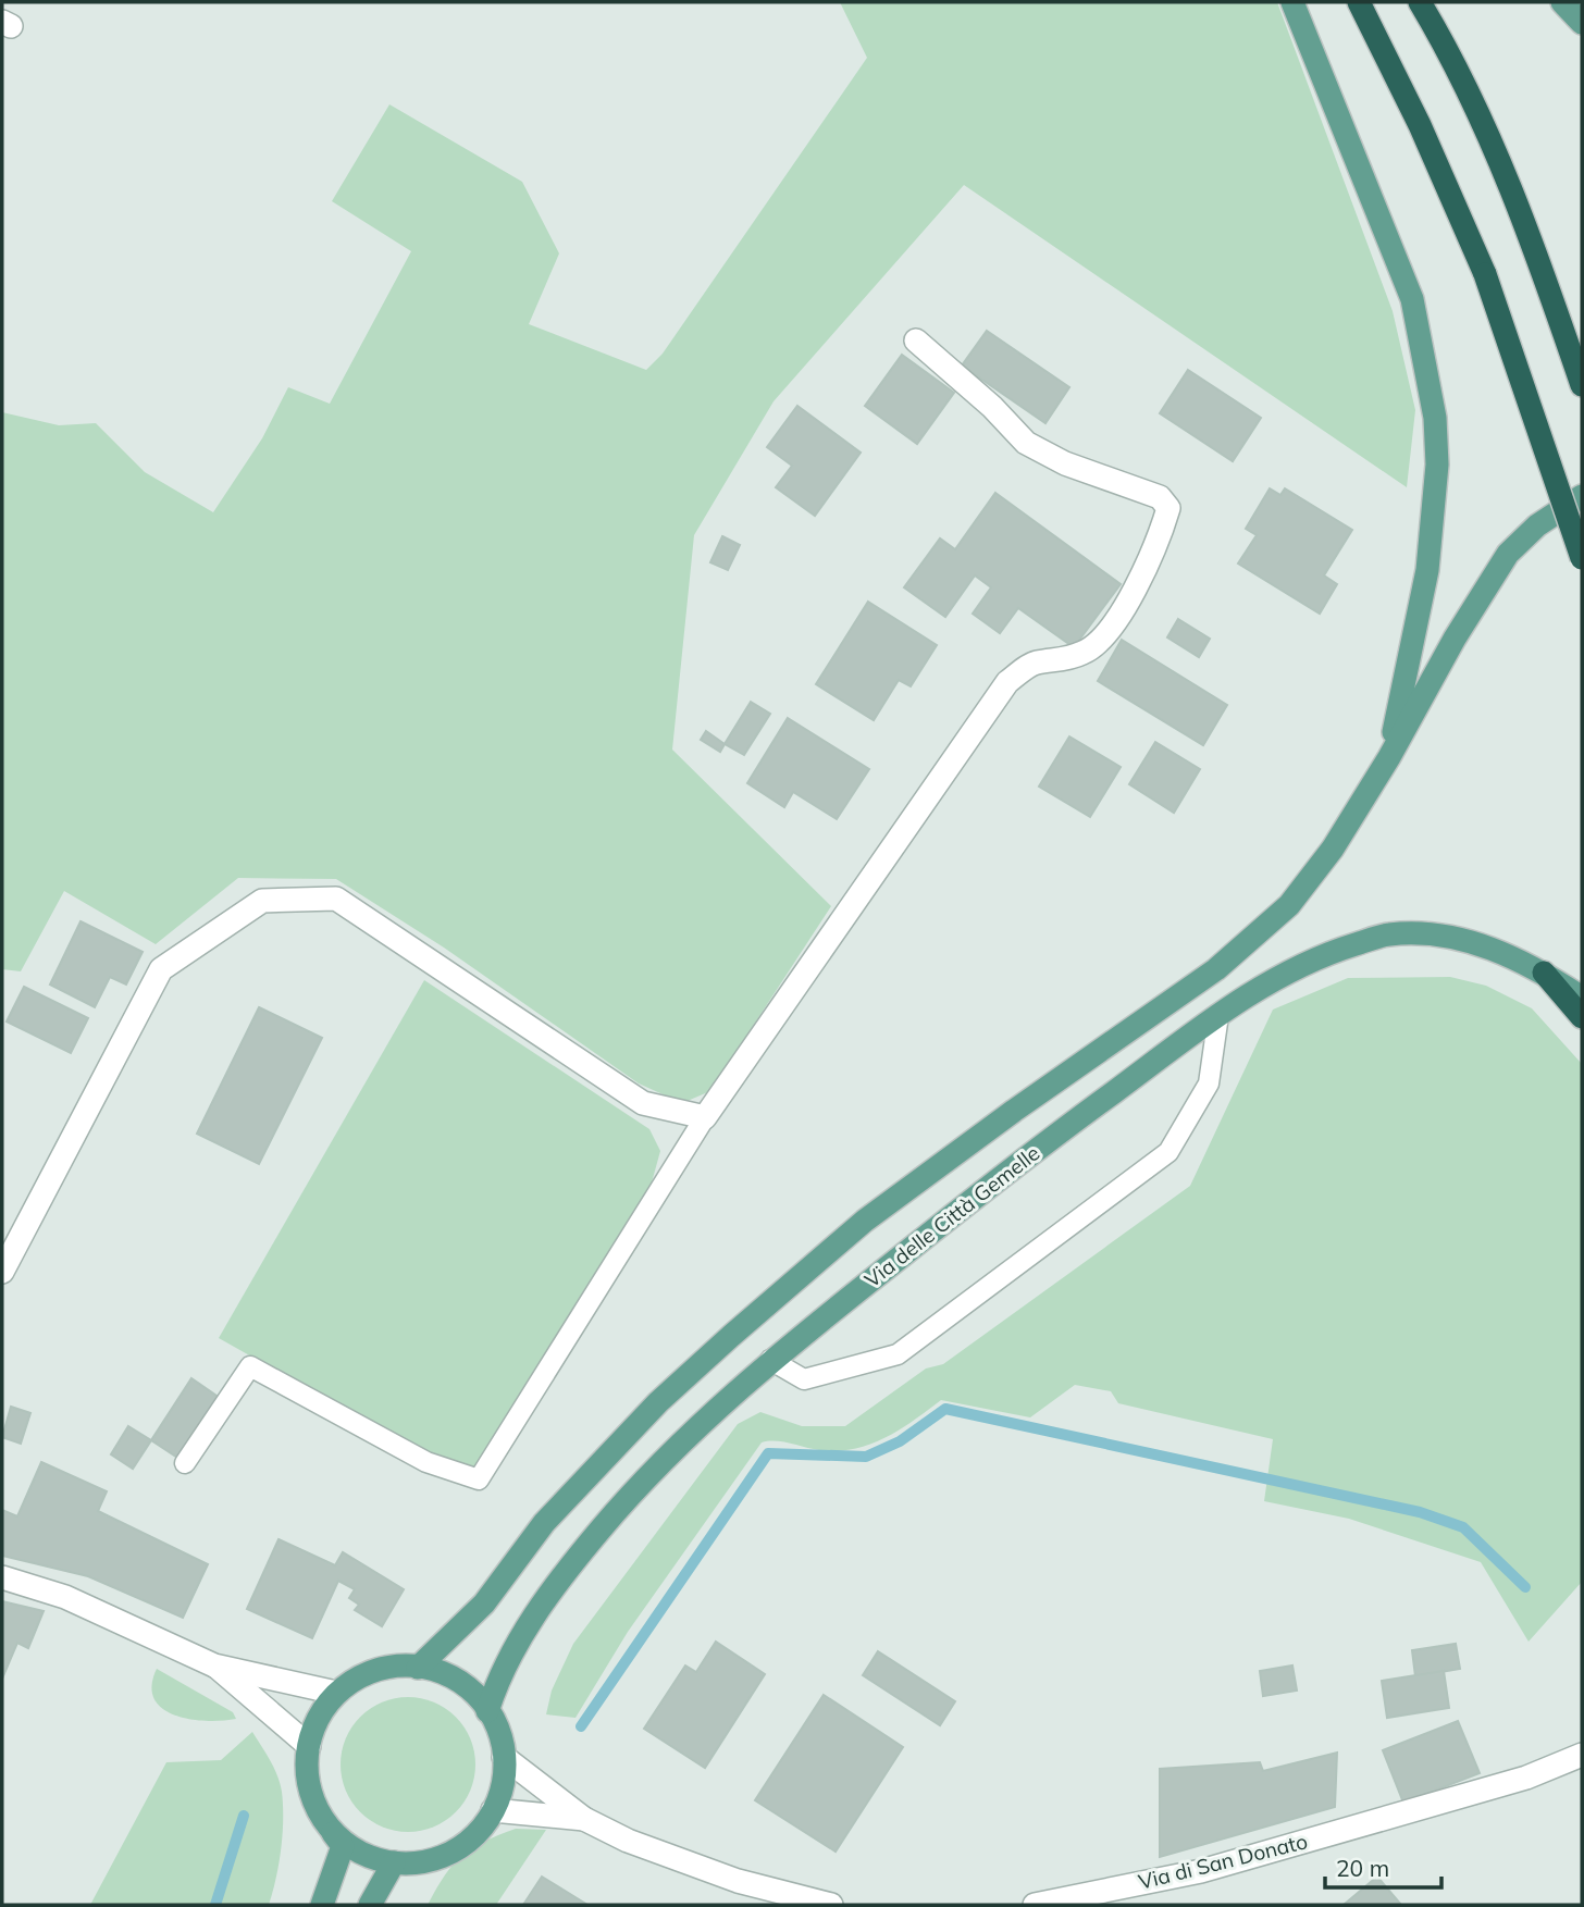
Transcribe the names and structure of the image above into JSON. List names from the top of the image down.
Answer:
{
  "streets": {
    "main road": ["Via delle Città Gemelle"],
    "street": ["Via di San Donato"]
  },
  "scale_bar": "20 m"
}
